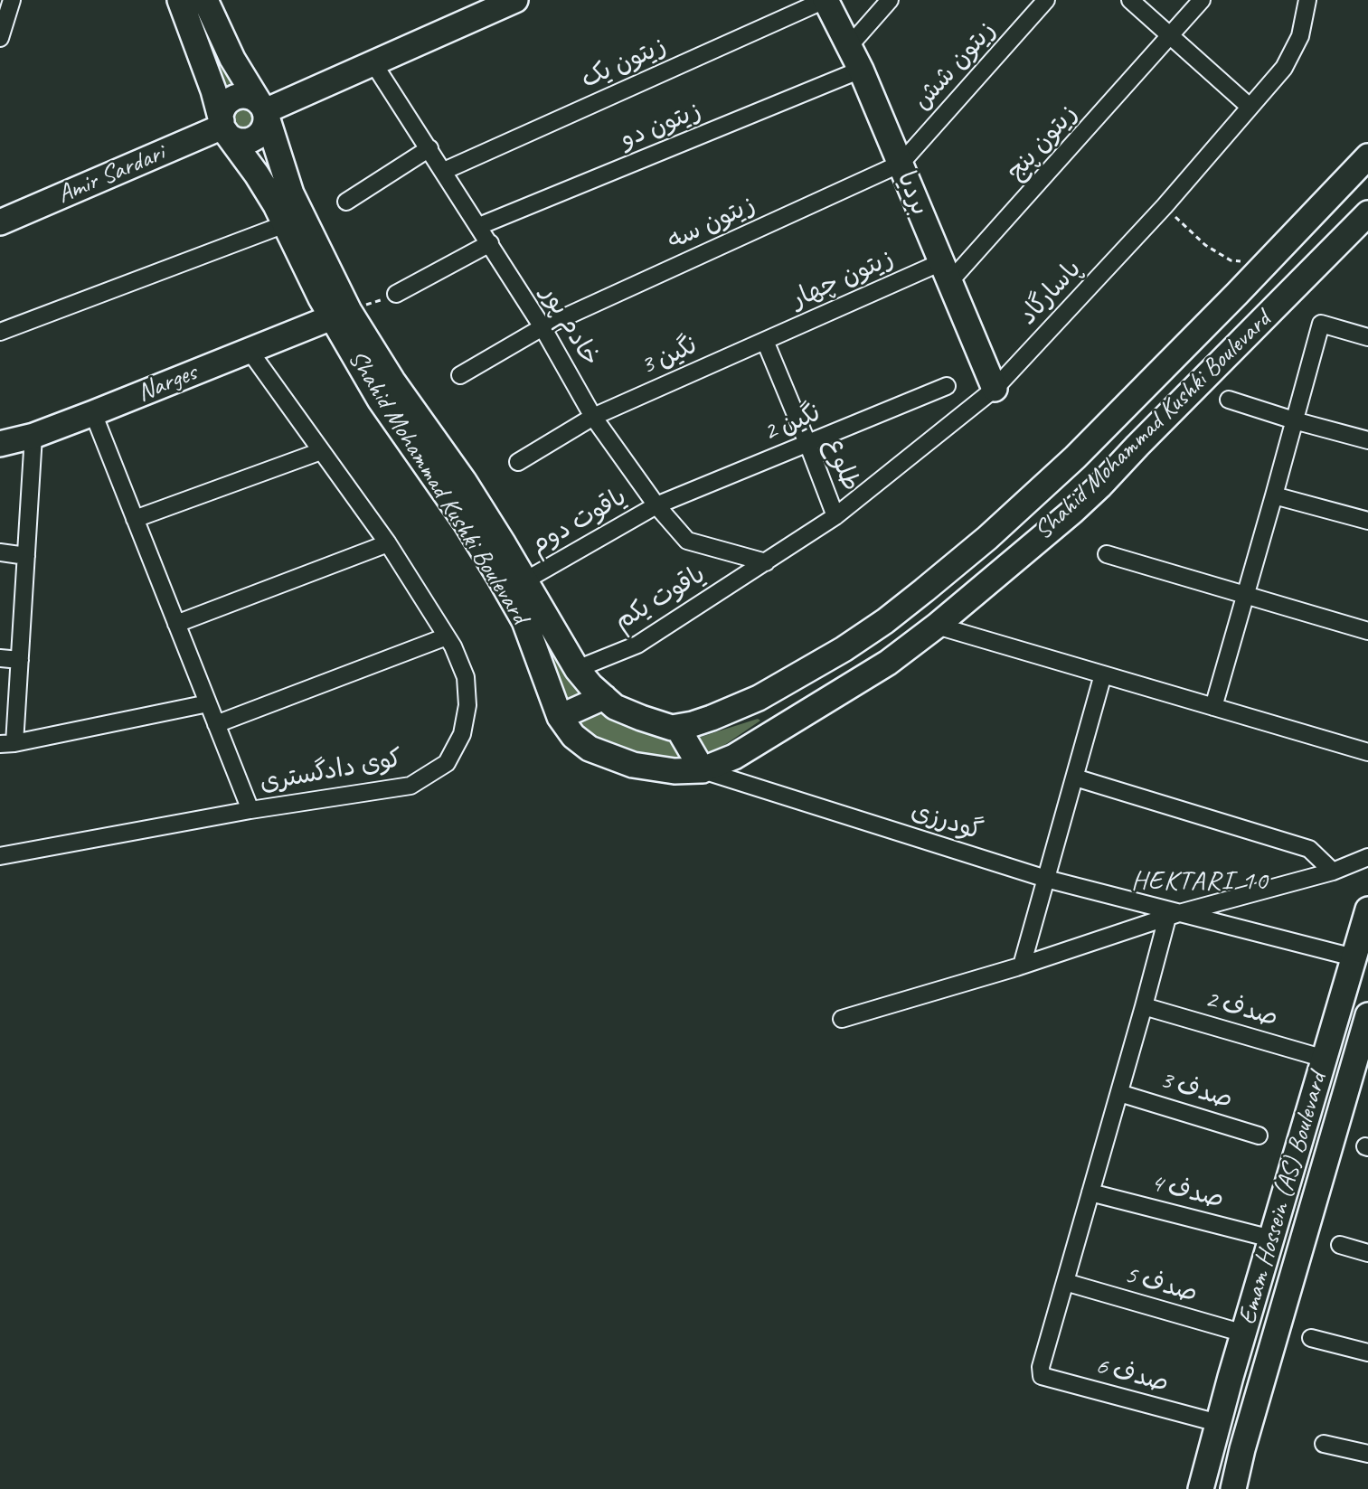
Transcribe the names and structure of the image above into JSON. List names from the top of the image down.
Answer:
{
  "streets": {
    "main road": [
      "Amir Sardari",
      "بردیا",
      "Narges",
      "Shahid Mohammad Kushki Boulevard",
      "Emam Hossein (AS) Boulevard"
    ],
    "street": [
      "زیتون یک",
      "زیتون شش",
      "زیتون دو",
      "زیتون پنج",
      "زیتون سه",
      "زیتون چهار",
      "پاسارگاد",
      "خادم پور",
      "نگین 3",
      "نگین 2",
      "طلوع",
      "یاقوت دوم",
      "یاقوت یکم",
      "کوی دادگستری",
      "گودرزی",
      "صدف 2",
      "صدف 3",
      "صدف 4",
      "صدف 5",
      "صدف 6"
    ]
  },
  "crossings": [
    ["زیتون یک", "بردیا"],
    ["زیتون یک", "خادم پور"],
    ["زیتون شش", "بردیا"],
    ["زیتون شش", "زیتون سه"],
    ["زیتون دو", "بردیا"],
    ["زیتون دو", "خادم پور"],
    ["زیتون پنج", "بردیا"],
    ["زیتون پنج", "زیتون چهار"],
    ["Amir Sardari", "Shahid Mohammad Kushki Boulevard"],
    ["بردیا", "زیتون سه"],
    ["بردیا", "زیتون چهار"],
    ["بردیا", "پاسارگاد"],
    ["زیتون سه", "خادم پور"],
    ["زیتون چهار", "نگین 3"],
    ["زیتون چهار", "طلوع"],
    ["پاسارگاد", "خادم پور"],
    ["پاسارگاد", "طلوع"],
    ["پاسارگاد", "یاقوت یکم"],
    ["خادم پور", "نگین 3"],
    ["خادم پور", "نگین 2"],
    ["خادم پور", "یاقوت دوم"],
    ["خادم پور", "یاقوت یکم"],
    ["نگین 3", "طلوع"],
    ["Narges", "Shahid Mohammad Kushki Boulevard"],
    ["Narges", "کوی دادگستری"],
    ["نگین 2", "طلوع"],
    ["نگین 2", "یاقوت دوم"],
    ["Shahid Mohammad Kushki Boulevard", "یاقوت دوم"],
    ["Shahid Mohammad Kushki Boulevard", "یاقوت یکم"],
    ["Shahid Mohammad Kushki Boulevard", "گودرزی"],
    ["گودرزی", "Emam Hossein (AS) Boulevard"],
    ["صدف 2", "Emam Hossein (AS) Boulevard"],
    ["صدف 4", "Emam Hossein (AS) Boulevard"],
    ["Emam Hossein (AS) Boulevard", "صدف 5"],
    ["Emam Hossein (AS) Boulevard", "صدف 6"],
    ["صدف 5", "صدف 6"]
  ],
  "districts": ["HEKTARI 10"]
}
